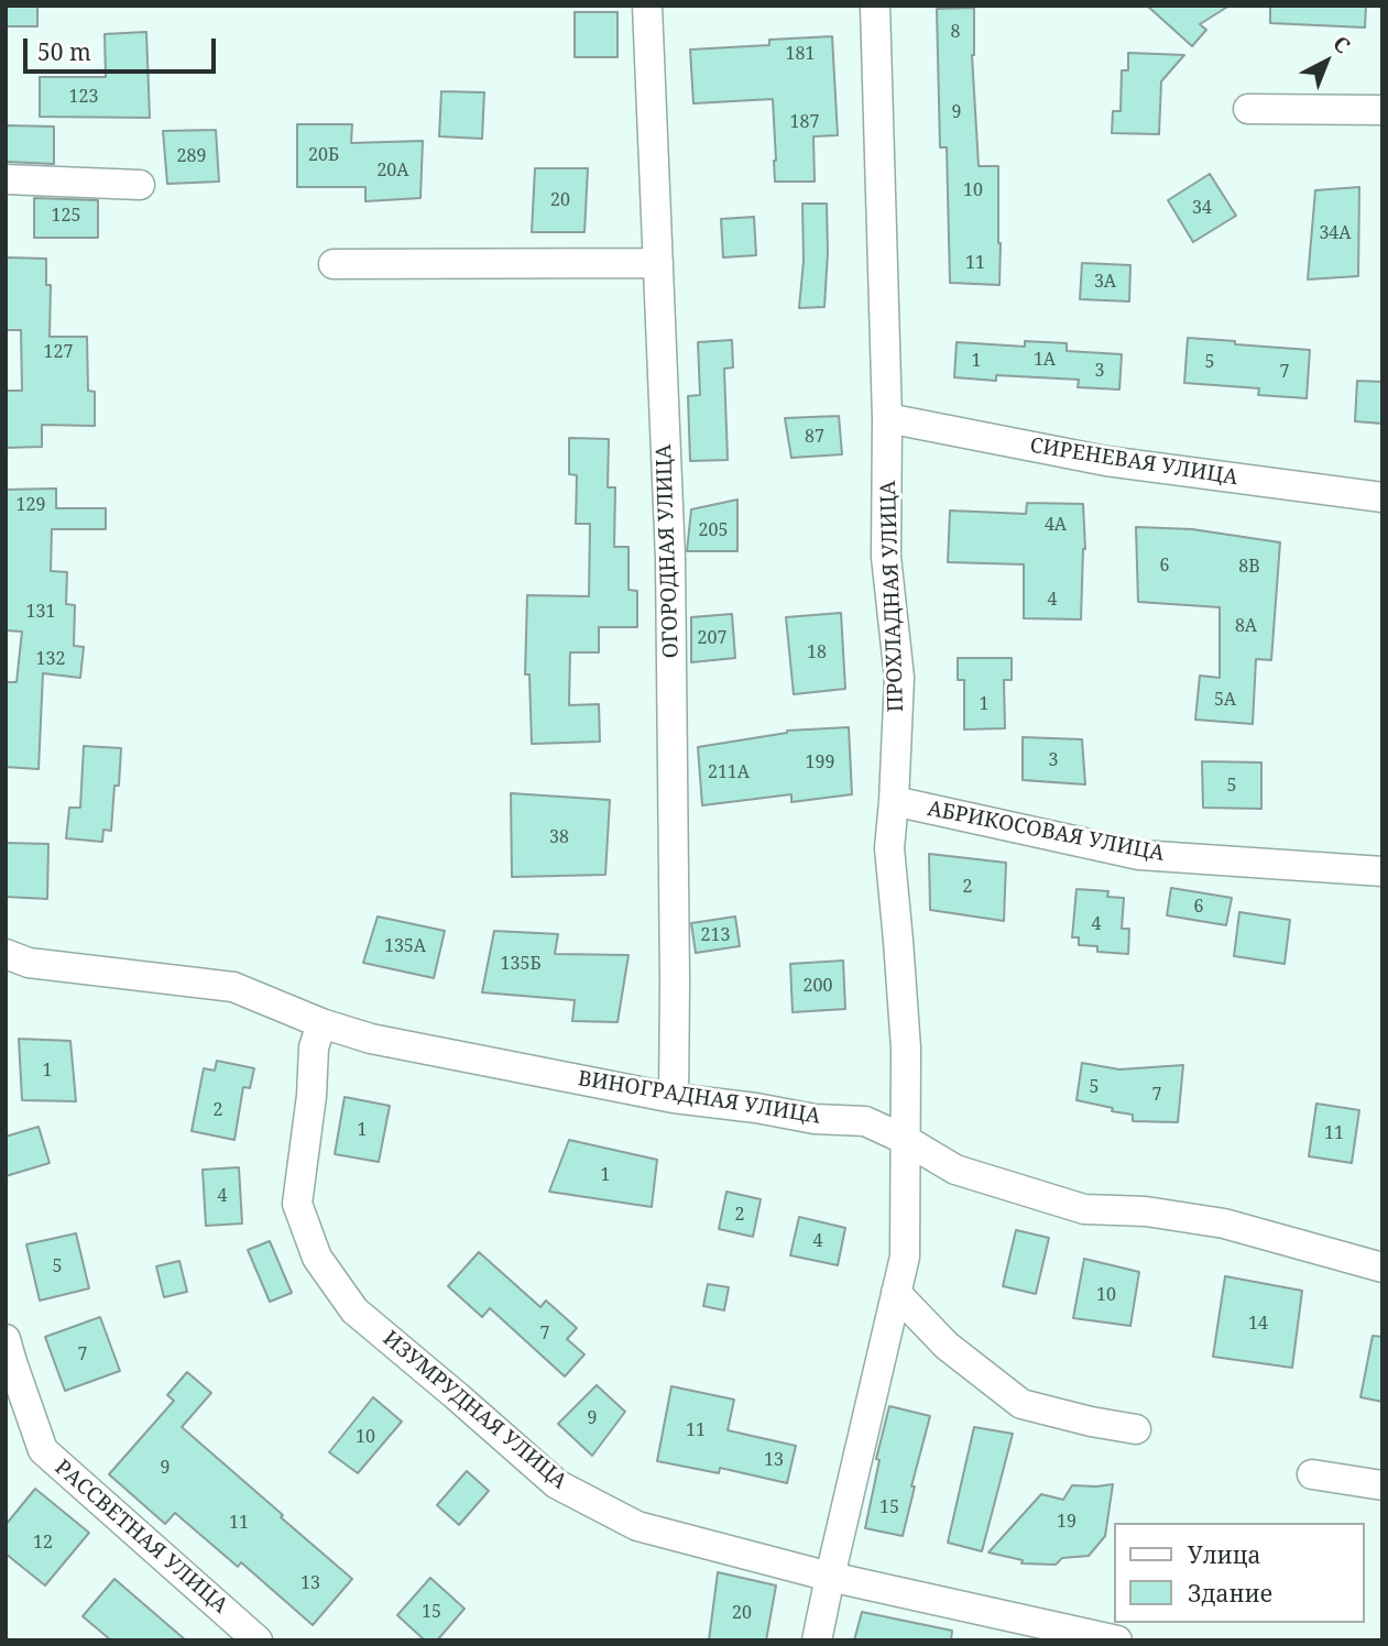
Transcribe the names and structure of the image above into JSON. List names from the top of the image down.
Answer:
{
  "streets": {
    "street": [
      "СИРЕНЕВАЯ УЛИЦА",
      "ОГОРОДНАЯ УЛИЦА",
      "ПРОХЛАДНАЯ УЛИЦА",
      "АБРИКОСОВАЯ УЛИЦА",
      "ВИНОГРАДНАЯ УЛИЦА",
      "ИЗУМРУДНАЯ УЛИЦА",
      "РАССВЕТНАЯ УЛИЦА"
    ]
  },
  "crossings": [
    ["СИРЕНЕВАЯ УЛИЦА", "ПРОХЛАДНАЯ УЛИЦА"],
    ["ОГОРОДНАЯ УЛИЦА", "ВИНОГРАДНАЯ УЛИЦА"],
    ["ПРОХЛАДНАЯ УЛИЦА", "АБРИКОСОВАЯ УЛИЦА"],
    ["ПРОХЛАДНАЯ УЛИЦА", "ВИНОГРАДНАЯ УЛИЦА"],
    ["ПРОХЛАДНАЯ УЛИЦА", "ИЗУМРУДНАЯ УЛИЦА"],
    ["ВИНОГРАДНАЯ УЛИЦА", "ИЗУМРУДНАЯ УЛИЦА"]
  ],
  "house_numbers": [
    "8",
    "181",
    "123",
    "9",
    "187",
    "20Б",
    "289",
    "20А",
    "10",
    "20",
    "34",
    "125",
    "34А",
    "11",
    "3А",
    "127",
    "1А",
    "1",
    "5",
    "3",
    "7",
    "87",
    "129",
    "4А",
    "205",
    "6",
    "8В",
    "4",
    "131",
    "8А",
    "207",
    "18",
    "132",
    "5А",
    "1",
    "3",
    "199",
    "211А",
    "5",
    "38",
    "2",
    "6",
    "4",
    "213",
    "135А",
    "135Б",
    "200",
    "1",
    "5",
    "7",
    "2",
    "1",
    "11",
    "1",
    "4",
    "2",
    "4",
    "5",
    "10",
    "14",
    "7",
    "7",
    "9",
    "11",
    "10",
    "13",
    "9",
    "15",
    "19",
    "11",
    "12",
    "13",
    "15",
    "20"
  ],
  "legend": ["Улица", "Здание"],
  "scale_bar": "50 m",
  "north": "top right"
}
